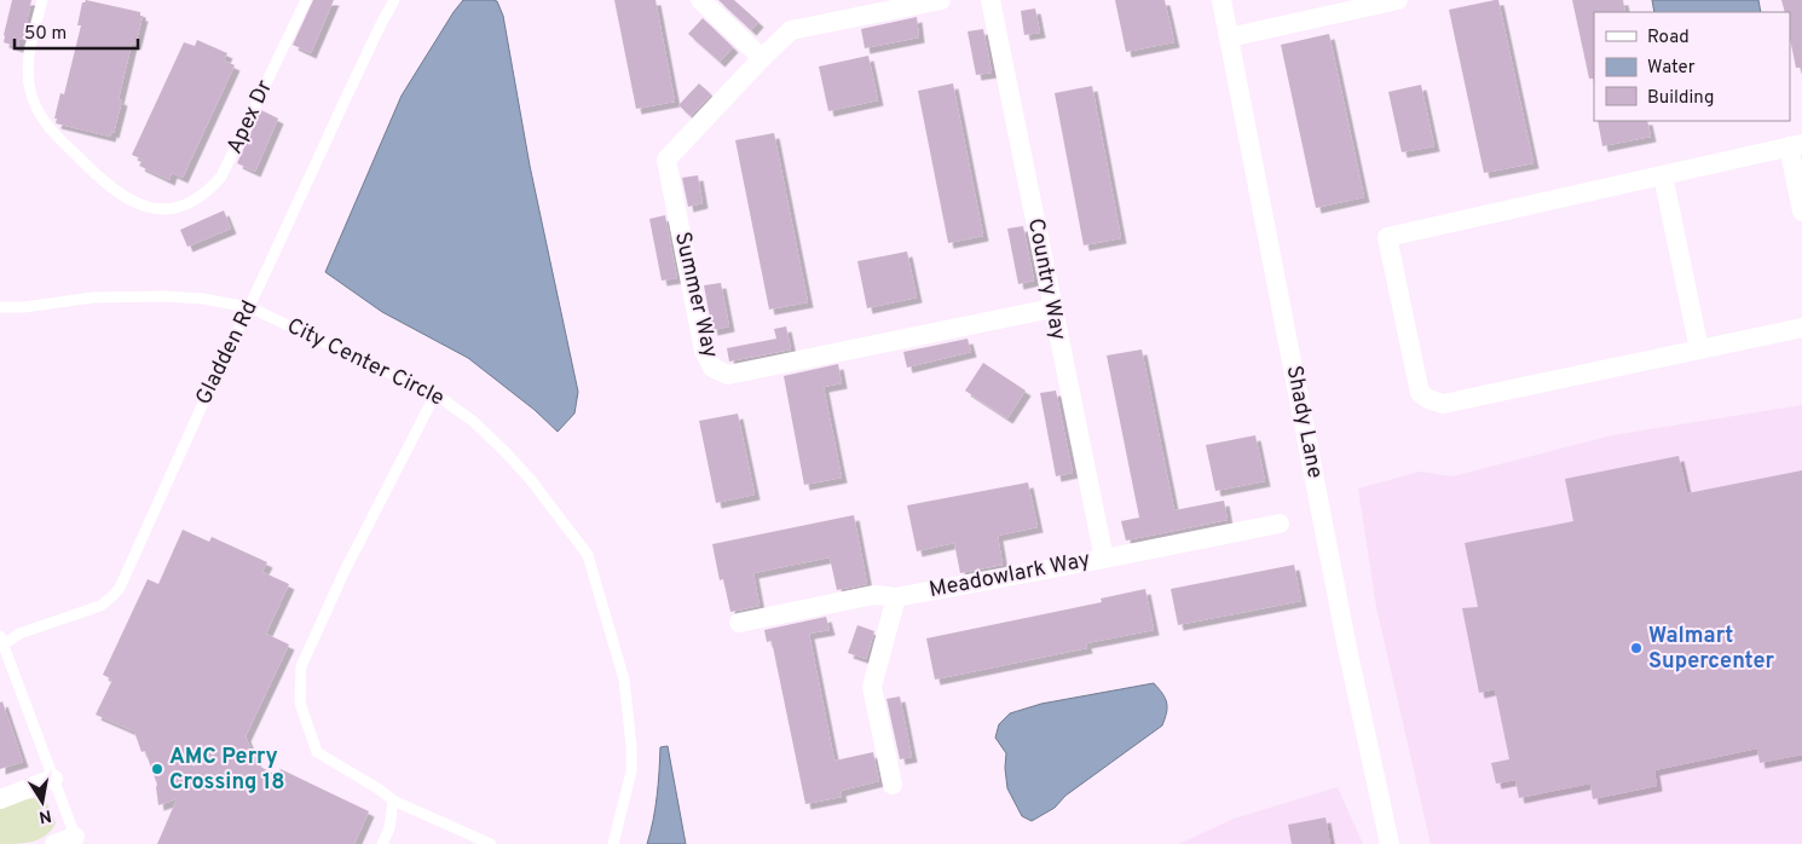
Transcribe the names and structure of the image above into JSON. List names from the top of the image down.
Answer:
{
  "streets": {
    "street": [
      "Country Way",
      "Summer Way",
      "Shady Lane",
      "Meadowlark Way"
    ],
    "lane": ["Apex Dr", "Gladden Rd", "City Center Circle"]
  },
  "crossings": [
    ["Country Way", "Summer Way"],
    ["Country Way", "Meadowlark Way"],
    ["Gladden Rd", "City Center Circle"]
  ],
  "places": ["Walmart Supercenter", "AMC Perry Crossing 18"],
  "legend": ["Road", "Water", "Building"],
  "scale_bar": "50 m",
  "north": "bottom"
}
